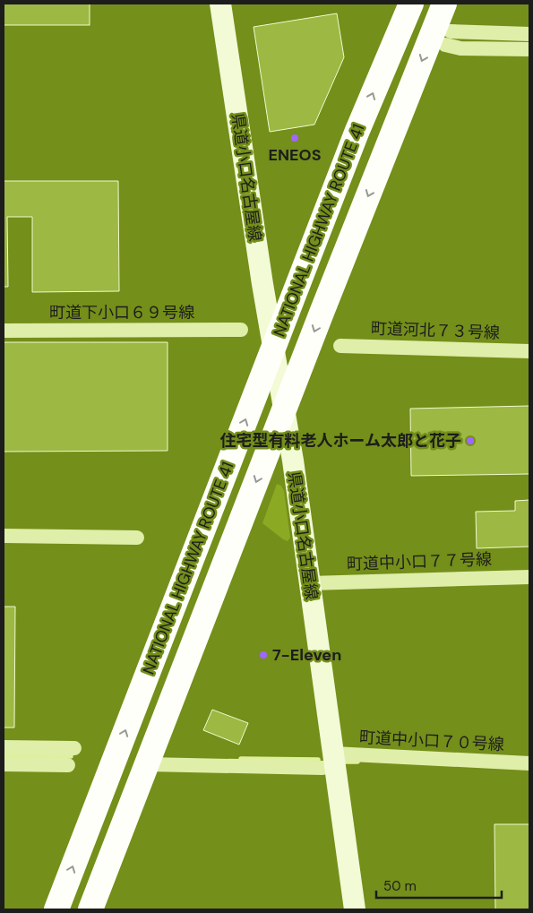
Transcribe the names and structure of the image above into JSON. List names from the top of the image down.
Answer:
{
  "streets": {
    "highway": ["NATIONAL HIGHWAY ROUTE 41"],
    "main road": ["県道小口名古屋線"],
    "street": [
      "町道下小口６９号線",
      "町道河北７３号線",
      "町道中小口７７号線",
      "町道中小口７０号線"
    ]
  },
  "crossings": [
    ["県道小口名古屋線", "NATIONAL HIGHWAY ROUTE 41"],
    ["県道小口名古屋線", "町道中小口７７号線"],
    ["県道小口名古屋線", "町道中小口７０号線"],
    ["NATIONAL HIGHWAY ROUTE 41", "町道中小口７０号線"]
  ],
  "places": ["ENEOS", "住宅型有料老人ホーム太郎と花子", "7-Eleven"],
  "scale_bar": "50 m"
}
